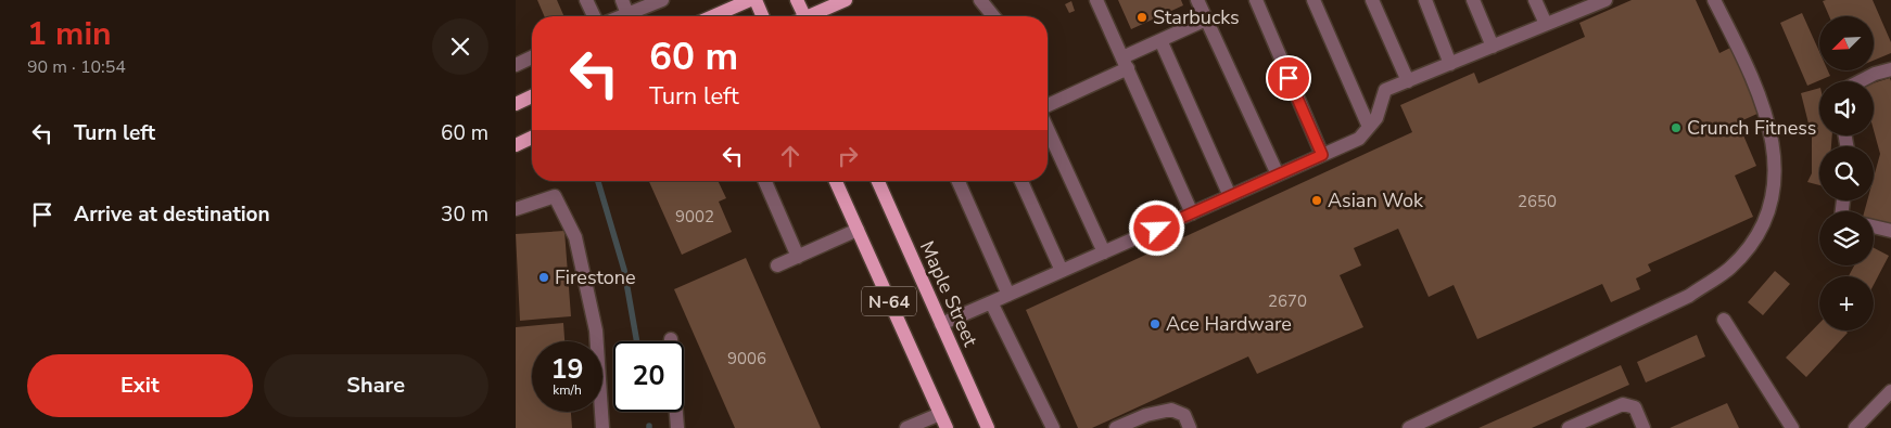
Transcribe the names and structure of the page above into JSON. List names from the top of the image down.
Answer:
{
  "streets": {
    "main road": ["Maple Street", "N-64"]
  },
  "places": [
    "Starbucks",
    "Crunch Fitness",
    "Asian Wok",
    "Firestone",
    "Ace Hardware"
  ],
  "house_numbers": [
    "2650",
    "9002",
    "2670",
    "9006"
  ],
  "north": "bottom left",
  "page": {
    "heading": ["1 min", "90 m · 10:54"],
    "map_buttons": "+",
    "turn": ["60 m", "Turn left"],
    "list": [
      {
        "name": "Turn left",
        "value": "60 m"
      },
      {
        "name": "Arrive at destination",
        "value": "30 m"
      }
    ],
    "speed": "19 km/h",
    "limit": "20",
    "buttons": ["Exit", "Share"]
  }
}
